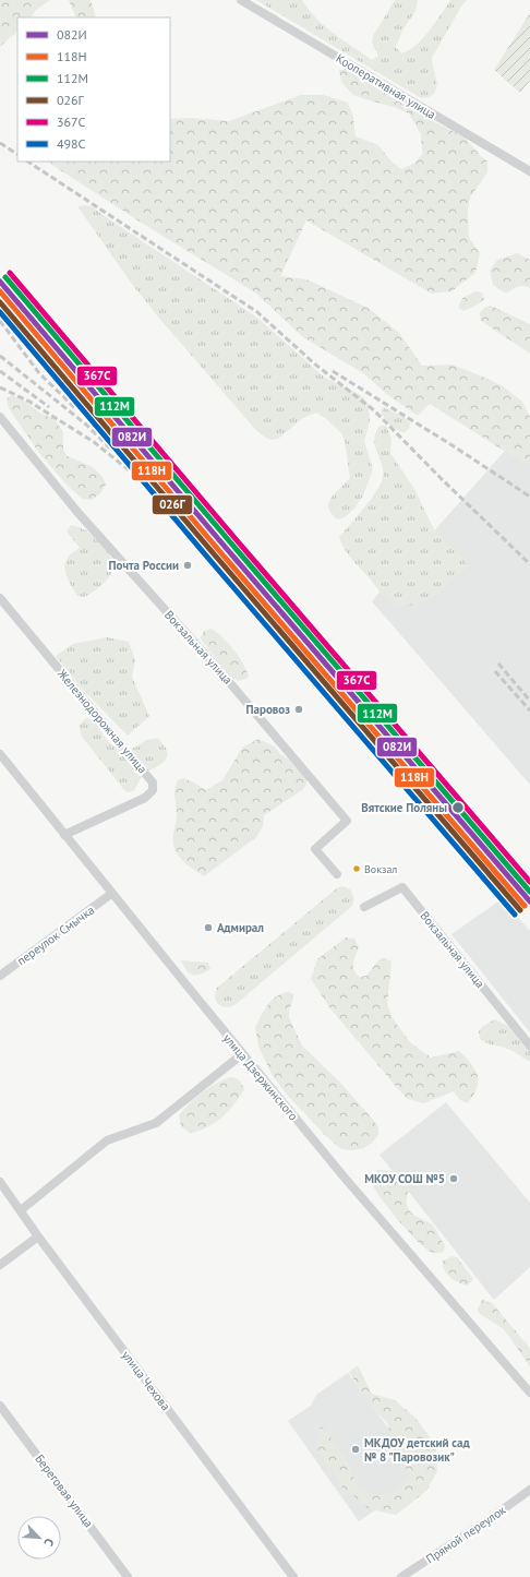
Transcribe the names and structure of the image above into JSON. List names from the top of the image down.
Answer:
{
  "streets": {
    "street": [
      "Кооперативная улица",
      "Вокзальная улица",
      "Железнодорожная улица",
      "переулок Смычка",
      "улица Дзержинского",
      "улица Чехова",
      "Береговая улица",
      "Прямой переулок"
    ]
  },
  "crossings": [
    ["Железнодорожная улица", "улица Дзержинского"],
    ["переулок Смычка", "улица Дзержинского"]
  ],
  "places": [
    "Почта России",
    "Паровоз",
    "Вятские Поляны",
    "Вокзал",
    "Адмирал",
    "МКОУ СОШ №5",
    "МКДОУ детский сад № 8 \"Паровозик\""
  ],
  "lines": [
    "transit line 367С",
    "transit line 112М",
    "transit line 082И",
    "transit line 118Н",
    "transit line 026Г",
    "transit line 498С"
  ],
  "legend": [
    "082И",
    "118Н",
    "112М",
    "026Г",
    "367С",
    "498С"
  ],
  "north": "bottom right"
}
